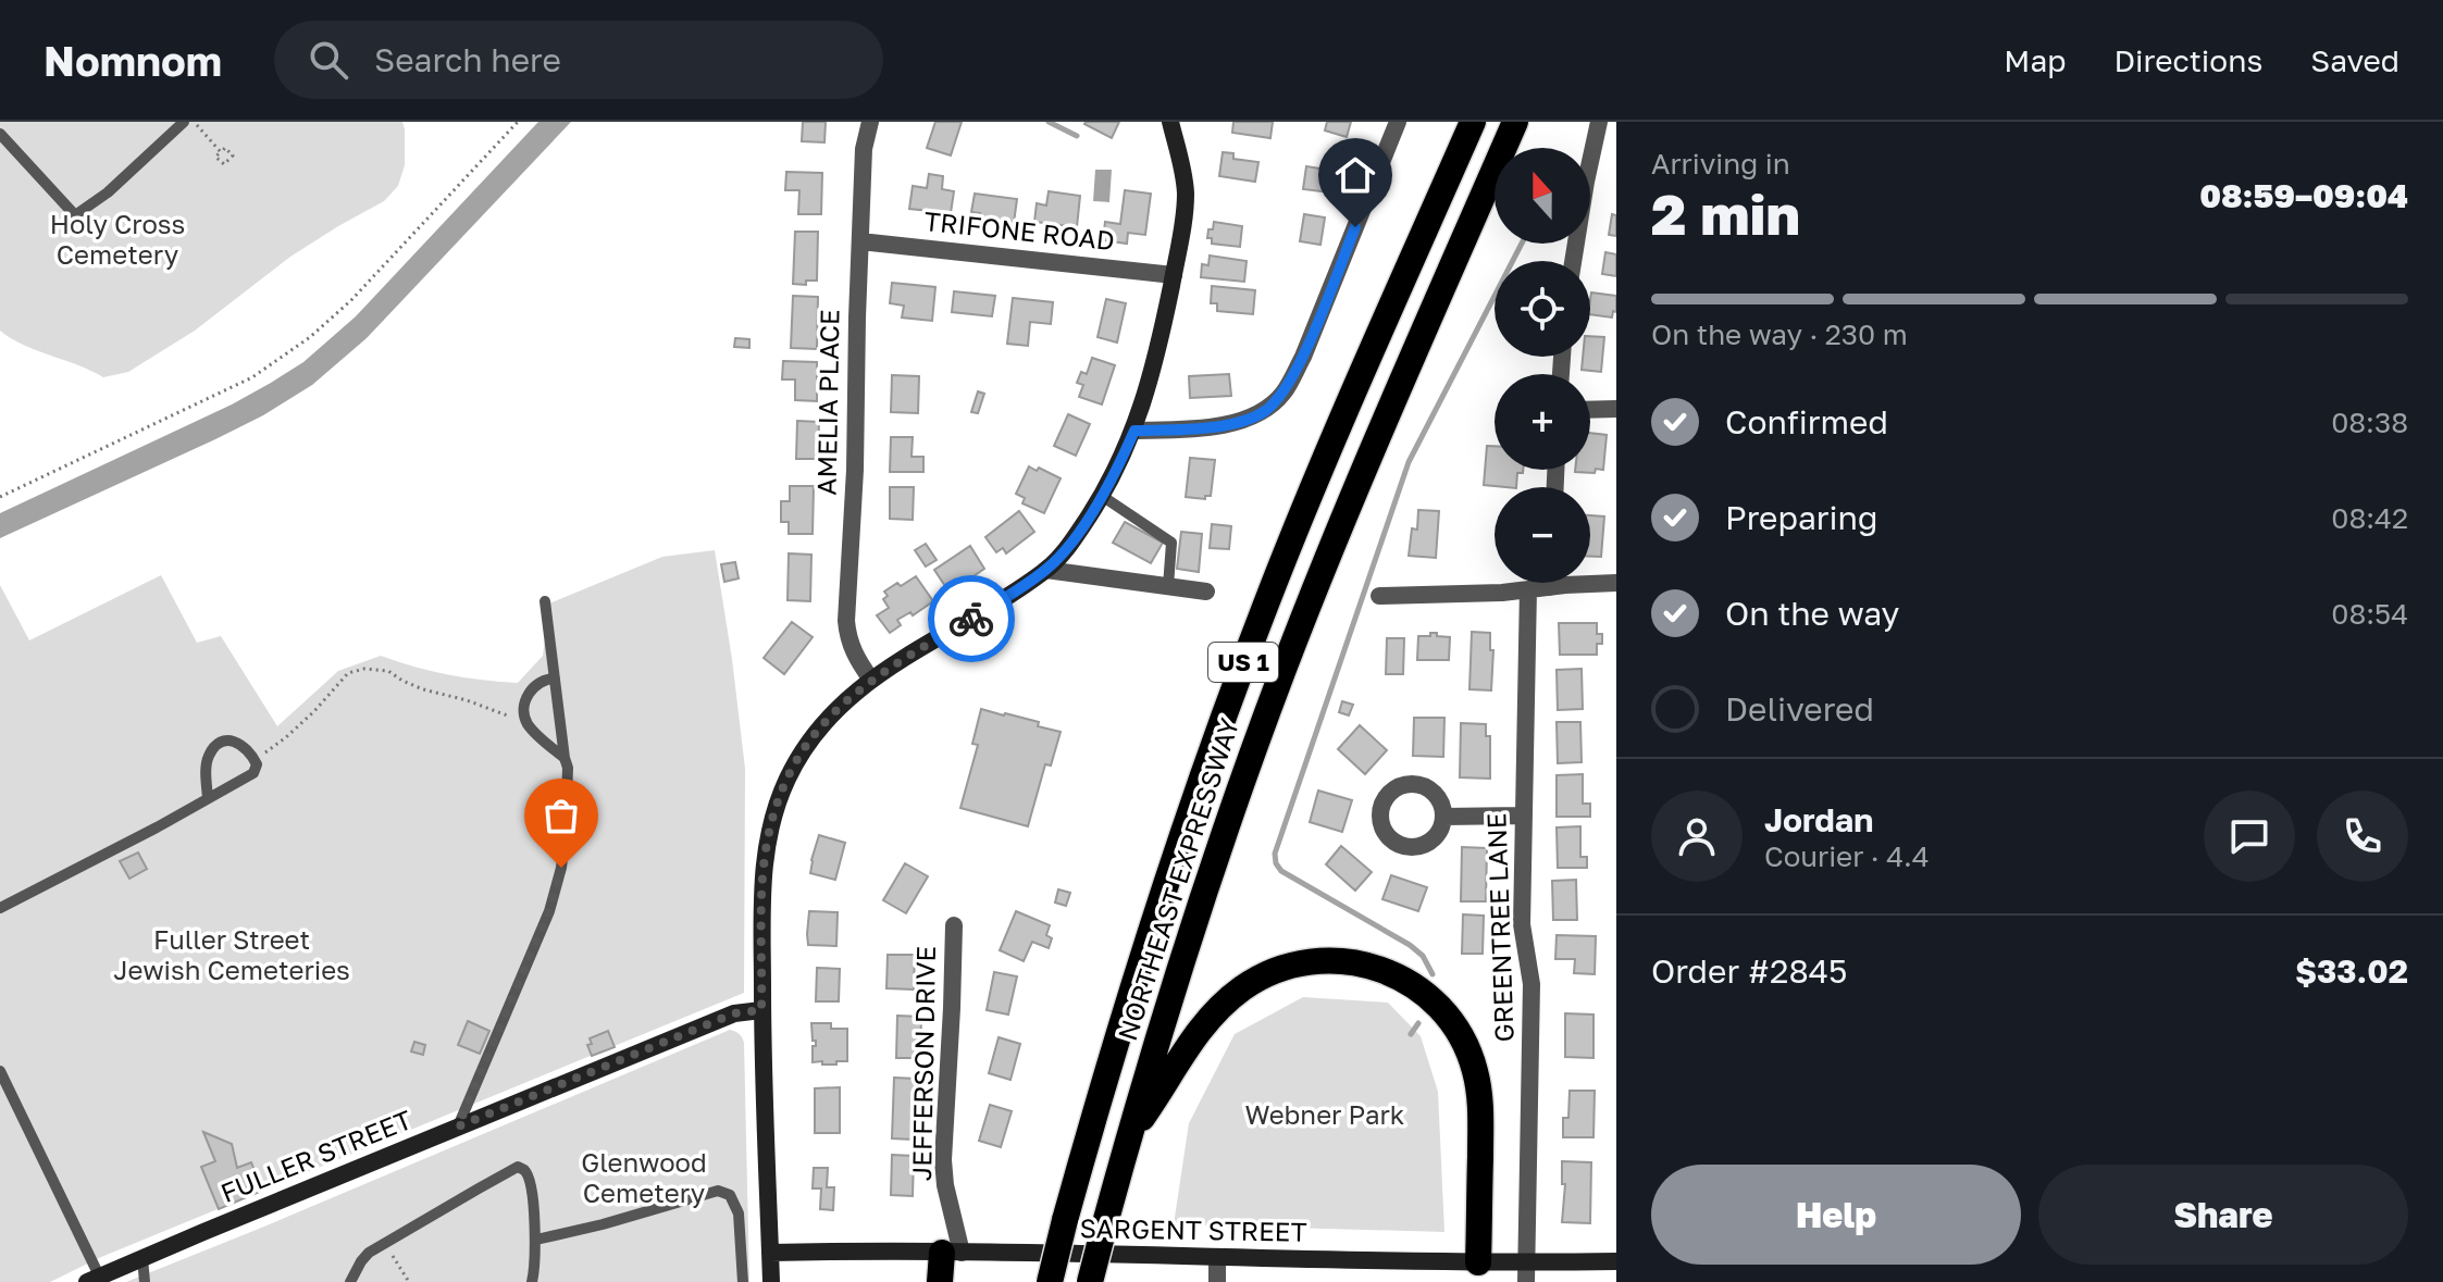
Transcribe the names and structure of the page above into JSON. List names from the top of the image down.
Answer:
{
  "streets": {
    "highway": ["US 1", "NORTHEAST EXPRESSWAY"],
    "street": [
      "TRIFONE ROAD",
      "AMELIA PLACE",
      "GREENTREE LANE",
      "JEFFERSON DRIVE",
      "FULLER STREET",
      "SARGENT STREET"
    ]
  },
  "crossings": [
    ["TRIFONE ROAD", "AMELIA PLACE"],
    ["GREENTREE LANE", "SARGENT STREET"],
    ["JEFFERSON DRIVE", "SARGENT STREET"]
  ],
  "parks": [
    "Holy Cross Cemetery",
    "Fuller Street Jewish Cemeteries",
    "Webner Park",
    "Glenwood Cemetery"
  ],
  "north": "top",
  "page": {
    "header": "Nomnom",
    "search": "Search here",
    "nav": ["Map", "Directions", "Saved"],
    "heading": ["2 min", "Arriving in", "08:59–09:04"],
    "panel": [
      "Jordan",
      "Courier · 4.4",
      "Order #2845",
      "$33.02"
    ],
    "map_buttons": ["+", "−"],
    "bar": "On the way · 230 m",
    "list": [
      ["Confirmed", "08:38"],
      ["Preparing", "08:42"],
      ["On the way", "08:54"],
      "Delivered"
    ],
    "buttons": ["Help", "Share"]
  }
}
